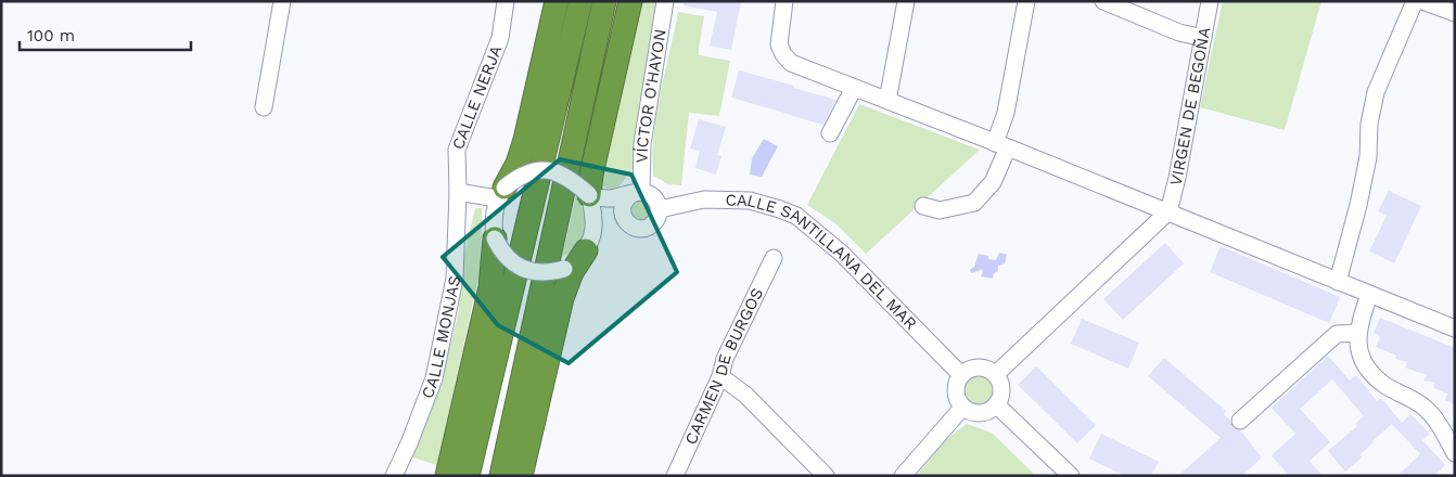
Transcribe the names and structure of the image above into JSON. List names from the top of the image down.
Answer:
{
  "streets": {
    "street": [
      "CALLE NERJA",
      "VÍCTOR O'HAYON",
      "VIRGEN DE BEGOÑA",
      "CALLE SANTILLANA DEL MAR",
      "CALLE MONJAS",
      "CARMEN DE BURGOS"
    ]
  },
  "crossings": [
    ["CALLE NERJA", "CALLE MONJAS"],
    ["VÍCTOR O'HAYON", "CALLE SANTILLANA DEL MAR"]
  ],
  "scale_bar": "100 m"
}
